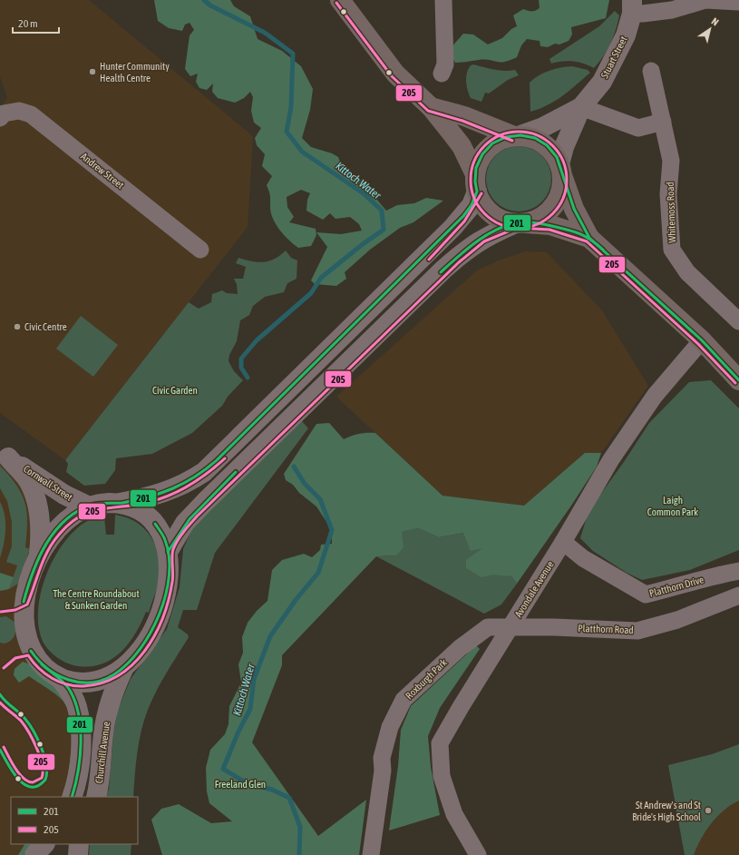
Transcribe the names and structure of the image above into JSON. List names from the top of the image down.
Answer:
{
  "streets": {
    "street": [
      "Stuart Street",
      "Andrew Street",
      "Whitemoss Road",
      "Cornwall Street",
      "Platthorn Drive",
      "Avondale Avenue",
      "Platthorn Road",
      "Roxburgh Park",
      "Churchill Avenue"
    ]
  },
  "crossings": [
    ["Platthorn Drive", "Avondale Avenue"],
    ["Avondale Avenue", "Platthorn Road"],
    ["Avondale Avenue", "Roxburgh Park"],
    ["Platthorn Road", "Roxburgh Park"]
  ],
  "water": ["Kittoch Water"],
  "parks": [
    "Civic Garden",
    "Laigh Common Park",
    "The Centre Roundabout & Sunken Garden",
    "Freeland Glen"
  ],
  "places": ["Hunter Community Health Centre", "Civic Centre", "St Andrew's and St Bride's High School"],
  "lines": ["transit line 205", "transit line 201"],
  "legend": ["201", "205"],
  "scale_bar": "20 m",
  "north": "top right"
}
